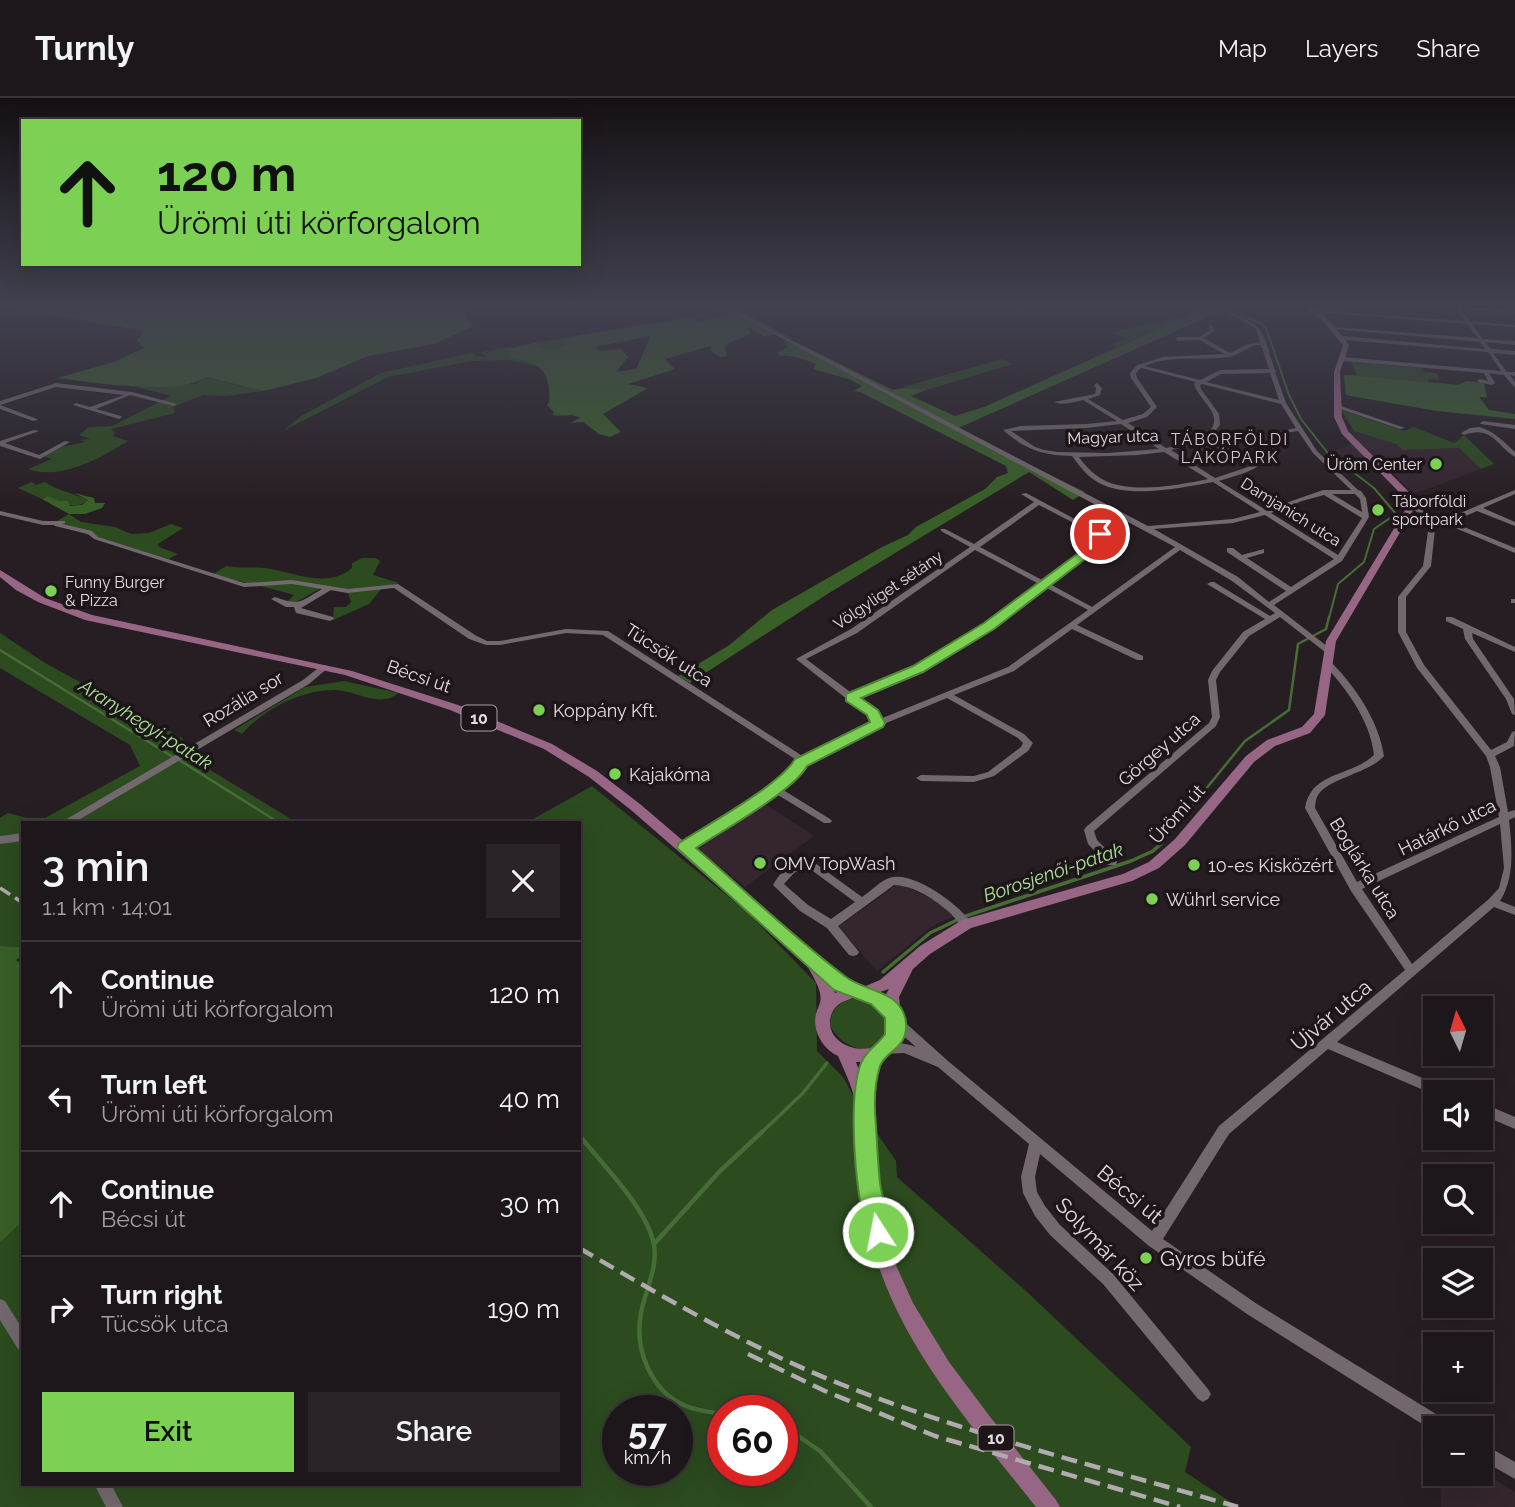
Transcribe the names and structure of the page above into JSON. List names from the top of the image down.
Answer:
{
  "streets": {
    "main road": ["Bécsi út", "10", "Ürömi út"],
    "street": [
      "Magyar utca",
      "Damjanich utca",
      "Völgyliget sétány",
      "Tücsök utca",
      "Rozália sor",
      "Görgey utca",
      "Határkő utca",
      "Boglárka utca",
      "Újvár utca",
      "Solymár köz"
    ]
  },
  "crossings": [
    ["Magyar utca", "Damjanich utca"],
    ["Bécsi út", "Rozália sor"],
    ["Bécsi út", "10"],
    ["Bécsi út", "Ürömi út"],
    ["Bécsi út", "Újvár utca"],
    ["Bécsi út", "Solymár köz"],
    ["10", "Ürömi út"],
    ["Ürömi út", "Boglárka utca"],
    ["Határkő utca", "Boglárka utca"],
    ["Határkő utca", "Újvár utca"],
    ["Boglárka utca", "Újvár utca"]
  ],
  "districts": ["TÁBORFÖLDI LAKÓPARK"],
  "water": ["Aranyhegyi-patak", "Borosjenői-patak"],
  "places": [
    "Üröm Center",
    "Táborföldi sportpark",
    "Funny Burger & Pizza",
    "Koppány Kft.",
    "Kajakóma",
    "OMV TopWash",
    "10-es Kisközért",
    "Wührl service",
    "Gyros büfé"
  ],
  "north": "top",
  "page": {
    "header": "Turnly",
    "nav": ["Map", "Layers", "Share"],
    "turn": ["120 m", "Ürömi úti körforgalom"],
    "heading": ["3 min", "1.1 km · 14:01"],
    "list": [
      {
        "name": "Continue",
        "note": "Ürömi úti körforgalom",
        "value": "120 m"
      },
      {
        "name": "Turn left",
        "note": "Ürömi úti körforgalom",
        "value": "40 m"
      },
      {
        "name": "Continue",
        "note": "Bécsi út",
        "value": "30 m"
      },
      {
        "name": "Turn right",
        "note": "Tücsök utca",
        "value": "190 m"
      }
    ],
    "map_buttons": ["+", "−"],
    "buttons": ["Exit", "Share"],
    "speed": "57 km/h",
    "limit": "60"
  }
}
